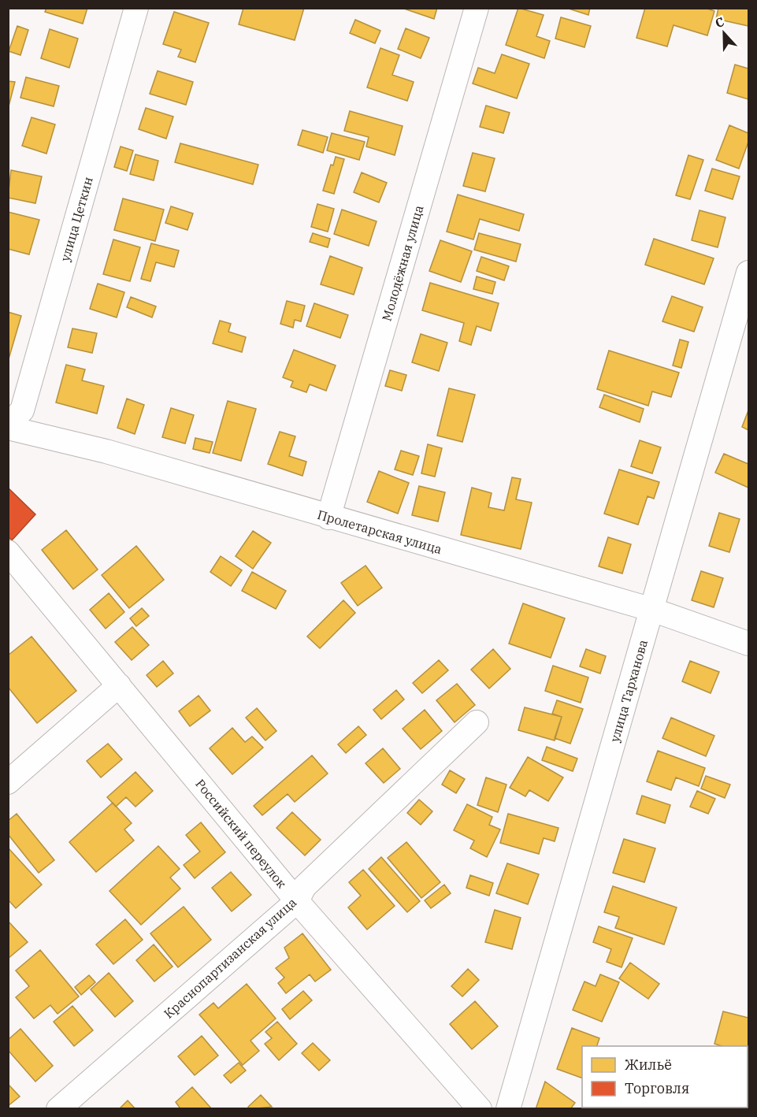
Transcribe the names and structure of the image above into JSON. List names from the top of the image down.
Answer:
{
  "streets": {
    "street": [
      "улица Цеткин",
      "Молодёжная улица",
      "Пролетарская улица",
      "улица Тарханова",
      "Российский переулок",
      "Краснопартизанская улица"
    ]
  },
  "crossings": [
    ["улица Цеткин", "Пролетарская улица"],
    ["Молодёжная улица", "Пролетарская улица"],
    ["Пролетарская улица", "улица Тарханова"],
    ["Российский переулок", "Краснопартизанская улица"]
  ],
  "legend": ["Жильё", "Торговля"],
  "north": "top"
}
